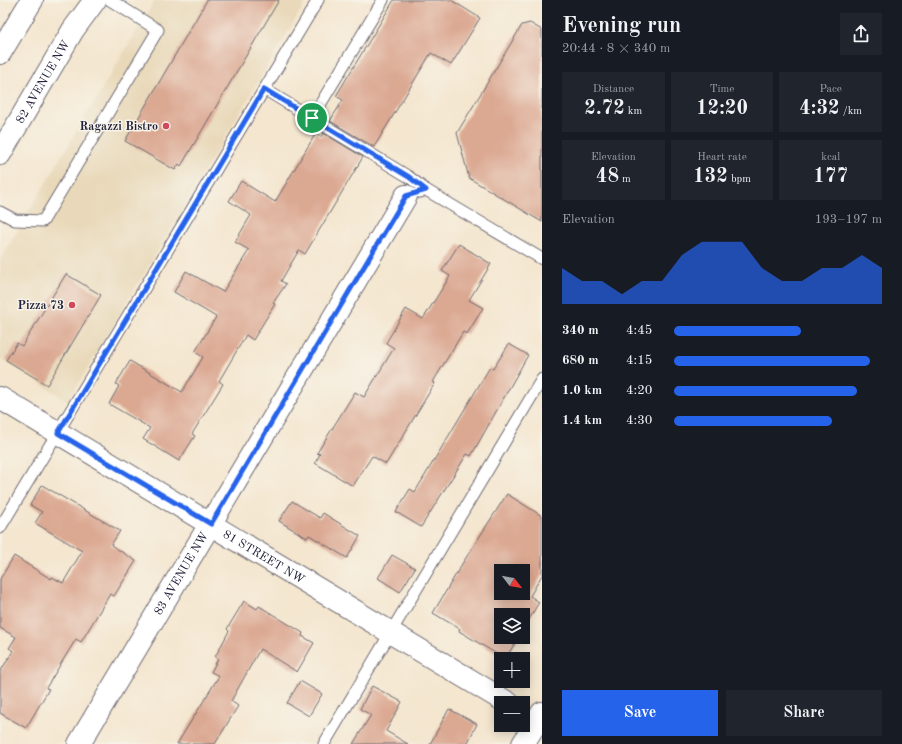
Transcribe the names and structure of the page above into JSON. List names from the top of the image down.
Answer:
{
  "streets": {
    "street": ["82 AVENUE NW", "81 STREET NW", "83 AVENUE NW"]
  },
  "crossings": [
    ["81 STREET NW", "83 AVENUE NW"]
  ],
  "places": ["Ragazzi Bistro", "Pizza 73"],
  "north": "bottom right",
  "page": {
    "heading": ["Evening run", "20:44 · 8 × 340 m"],
    "stats": [
      ["Distance", "2.72 km"],
      ["Time", "12:20"],
      ["Pace", "4:32 /km"],
      ["Elevation", "48 m"],
      ["Heart rate", "132 bpm"],
      ["kcal", "177"]
    ],
    "chart": ["Elevation", "193–197 m"],
    "list": [
      {
        "name": "340 m",
        "note": "4:45"
      },
      {
        "name": "680 m",
        "note": "4:15"
      },
      {
        "name": "1.0 km",
        "note": "4:20"
      },
      {
        "name": "1.4 km",
        "note": "4:30"
      }
    ],
    "map_buttons": ["+", "−"],
    "buttons": ["Save", "Share"]
  }
}
